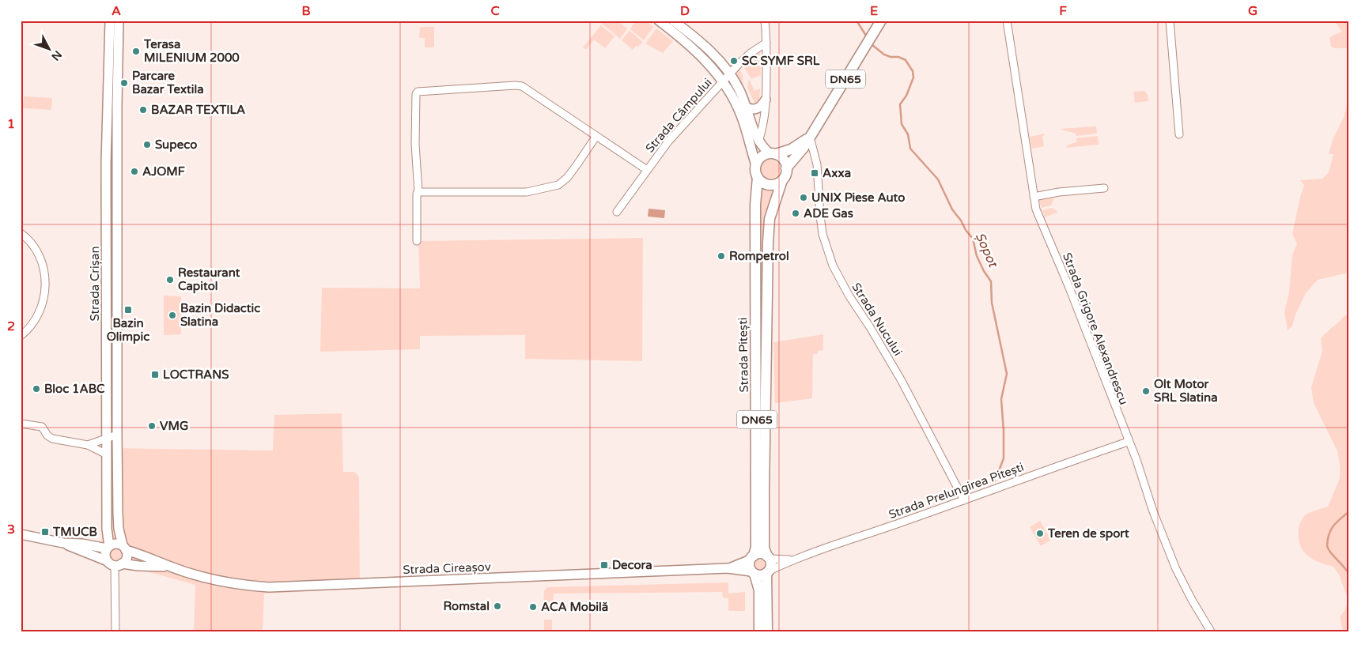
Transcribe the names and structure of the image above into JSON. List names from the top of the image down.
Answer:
{
  "streets": {
    "main road": [
      "DN65",
      "Strada Crișan",
      "Strada Pitești",
      "Strada Cireașov"
    ],
    "street": [
      "Strada Câmpului",
      "Strada Nucului",
      "Strada Grigore Alexandrescu",
      "Strada Prelungirea Pitești"
    ]
  },
  "crossings": [
    ["DN65", "Strada Nucului"],
    ["DN65", "Strada Pitești"],
    ["Strada Crișan", "Strada Cireașov"],
    ["Strada Nucului", "Strada Prelungirea Pitești"],
    ["Strada Grigore Alexandrescu", "Strada Prelungirea Pitești"],
    ["Strada Pitești", "Strada Prelungirea Pitești"],
    ["Strada Pitești", "Strada Cireașov"],
    ["Strada Prelungirea Pitești", "Strada Cireașov"]
  ],
  "water": ["Șopot"],
  "places": {
    "other": [
      "Terasa MILENIUM 2000",
      "SC SYMF SRL",
      "Parcare Bazar Textila",
      "BAZAR TEXTILA",
      "Supeco",
      "AJOMF",
      "UNIX Piese Auto",
      "ADE Gas",
      "Rompetrol",
      "Restaurant Capitol",
      "Bazin Didactic Slatina",
      "Bloc 1ABC",
      "Olt Motor SRL Slatina",
      "VMG",
      "Teren de sport",
      "Romstal",
      "ACA Mobilă"
    ],
    "transit": [
      "Axxa",
      "Bazin Olimpic",
      "LOCTRANS",
      "TMUCB",
      "Decora"
    ]
  },
  "north": "bottom right",
  "grid": {
    "columns": [
      "A",
      "B",
      "C",
      "D",
      "E",
      "F",
      "G"
    ],
    "rows": ["1", "2", "3"]
  }
}
